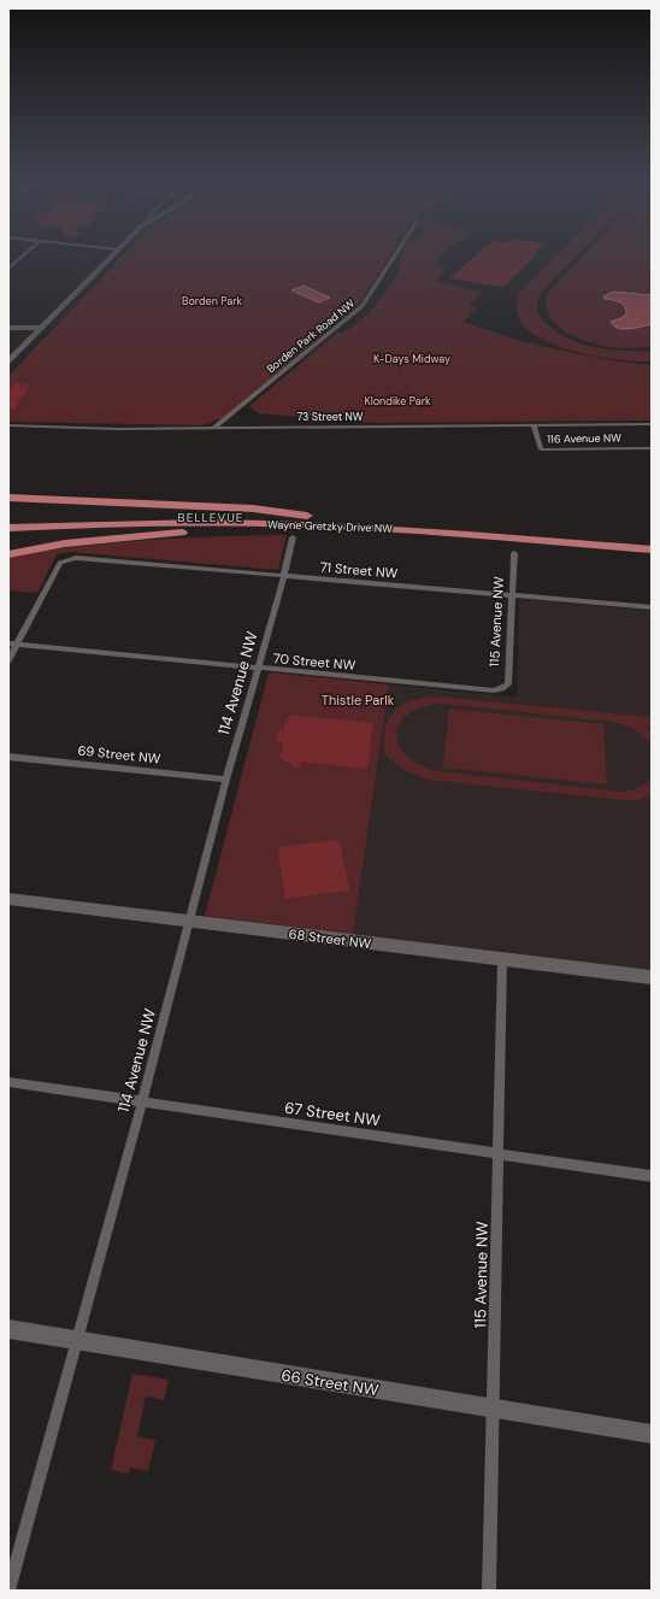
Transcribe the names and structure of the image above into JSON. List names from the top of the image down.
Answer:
{
  "streets": {
    "main road": ["Wayne Gretzky Drive NW"],
    "street": [
      "Borden Park Road NW",
      "73 Street NW",
      "116 Avenue NW",
      "71 Street NW",
      "115 Avenue NW",
      "70 Street NW",
      "114 Avenue NW",
      "69 Street NW",
      "68 Street NW",
      "67 Street NW",
      "66 Street NW"
    ]
  },
  "crossings": [
    ["Borden Park Road NW", "73 Street NW"],
    ["73 Street NW", "116 Avenue NW"],
    ["71 Street NW", "115 Avenue NW"],
    ["71 Street NW", "70 Street NW"],
    ["71 Street NW", "114 Avenue NW"],
    ["115 Avenue NW", "70 Street NW"],
    ["115 Avenue NW", "68 Street NW"],
    ["115 Avenue NW", "67 Street NW"],
    ["115 Avenue NW", "66 Street NW"],
    ["70 Street NW", "114 Avenue NW"],
    ["114 Avenue NW", "69 Street NW"],
    ["114 Avenue NW", "68 Street NW"],
    ["114 Avenue NW", "67 Street NW"],
    ["114 Avenue NW", "66 Street NW"]
  ],
  "districts": ["BELLEVUE"],
  "parks": [
    "Borden Park",
    "K-Days Midway",
    "Klondike Park",
    "Thistle Parlk"
  ]
}
